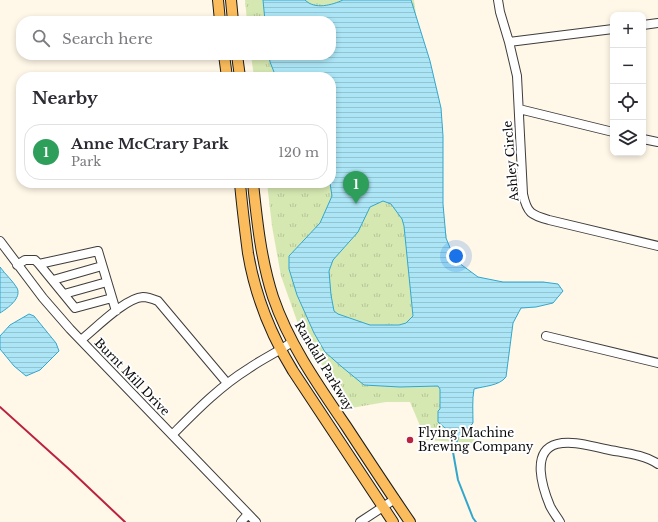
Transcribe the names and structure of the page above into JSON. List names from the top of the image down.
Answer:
{
  "streets": {
    "main road": ["Randall Parkway"],
    "street": ["Ashley Circle", "Burnt Mill Drive"]
  },
  "places": ["Flying Machine Brewing Company"],
  "page": {
    "map_buttons": ["+", "−"],
    "search": "Search here",
    "heading": "Nearby",
    "list": [
      {
        "mark": "1",
        "name": "Anne McCrary Park",
        "note": "Park",
        "value": "120 m"
      }
    ],
    "pins": "1"
  }
}
